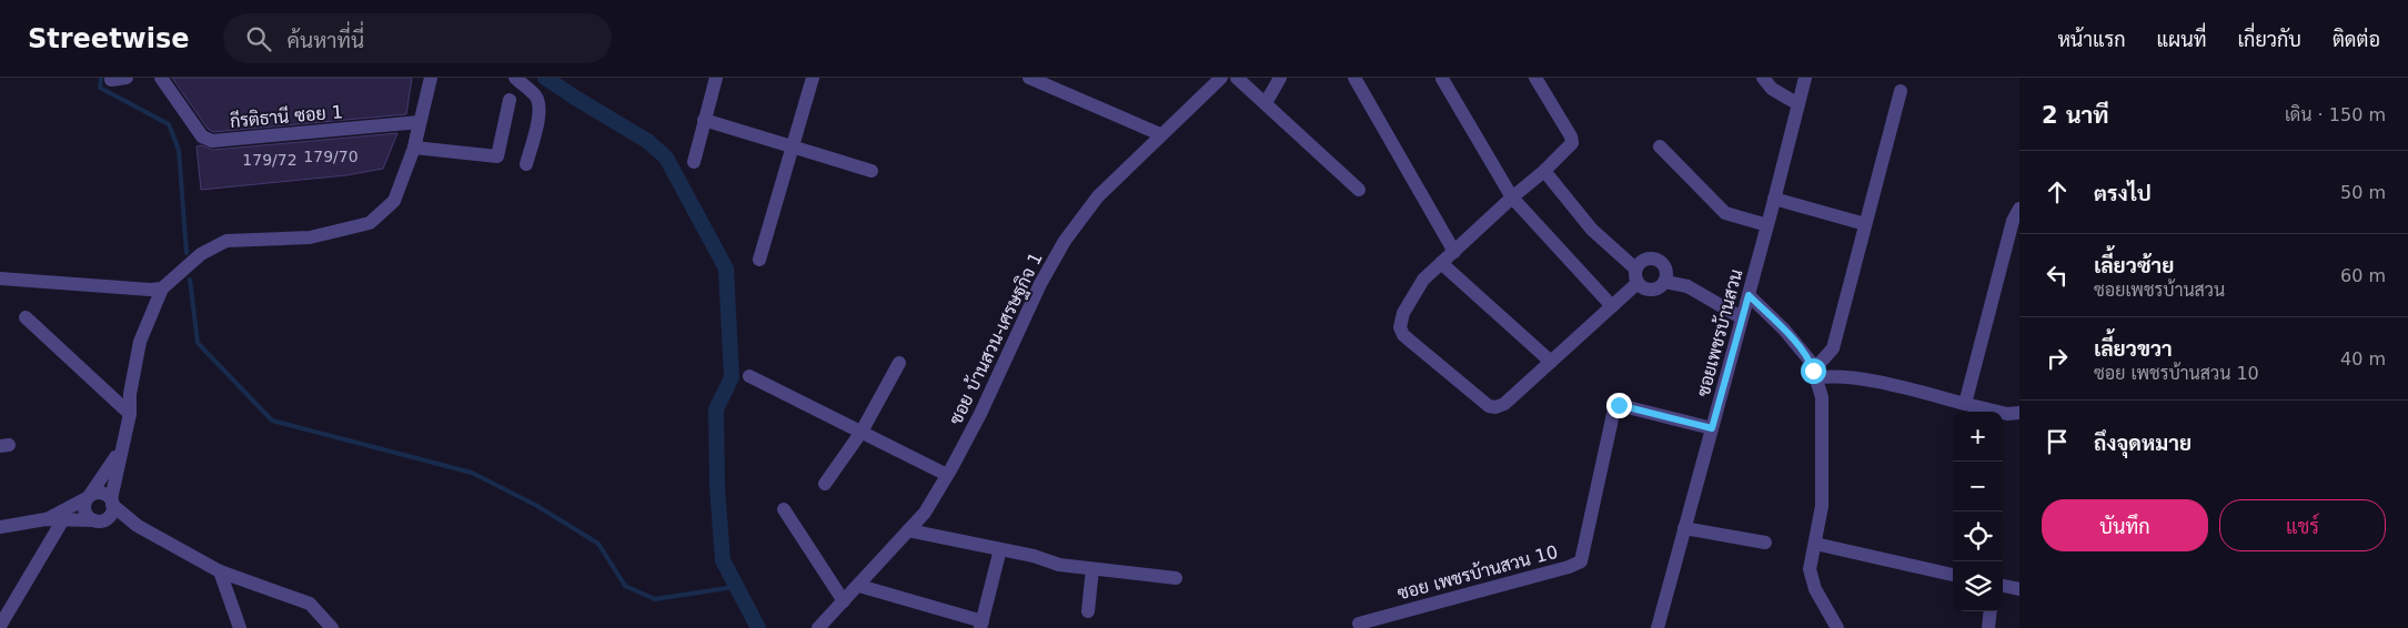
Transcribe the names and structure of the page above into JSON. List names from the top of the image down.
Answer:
{
  "streets": {
    "street": [
      "กีรติธานี ซอย 1",
      "ซอยเพชรบ้านสวน",
      "ซอย บ้านสวน-เศรษฐกิจ 1",
      "ซอย เพชรบ้านสวน 10"
    ]
  },
  "crossings": [
    ["ซอยเพชรบ้านสวน", "ซอย เพชรบ้านสวน 10"]
  ],
  "house_numbers": ["179/70", "179/72"],
  "page": {
    "header": "Streetwise",
    "search": "ค้นหาที่นี่",
    "nav": [
      "หน้าแรก",
      "แผนที่",
      "เกี่ยวกับ",
      "ติดต่อ"
    ],
    "heading": ["2 นาที", "เดิน · 150 m"],
    "list": [
      ["ตรงไป", "50 m"],
      ["เลี้ยวซ้าย", "ซอยเพชรบ้านสวน", "60 m"],
      ["เลี้ยวขวา", "ซอย เพชรบ้านสวน 10", "40 m"],
      "ถึงจุดหมาย"
    ],
    "map_buttons": ["+", "−"],
    "buttons": ["บันทึก", "แชร์"]
  }
}
